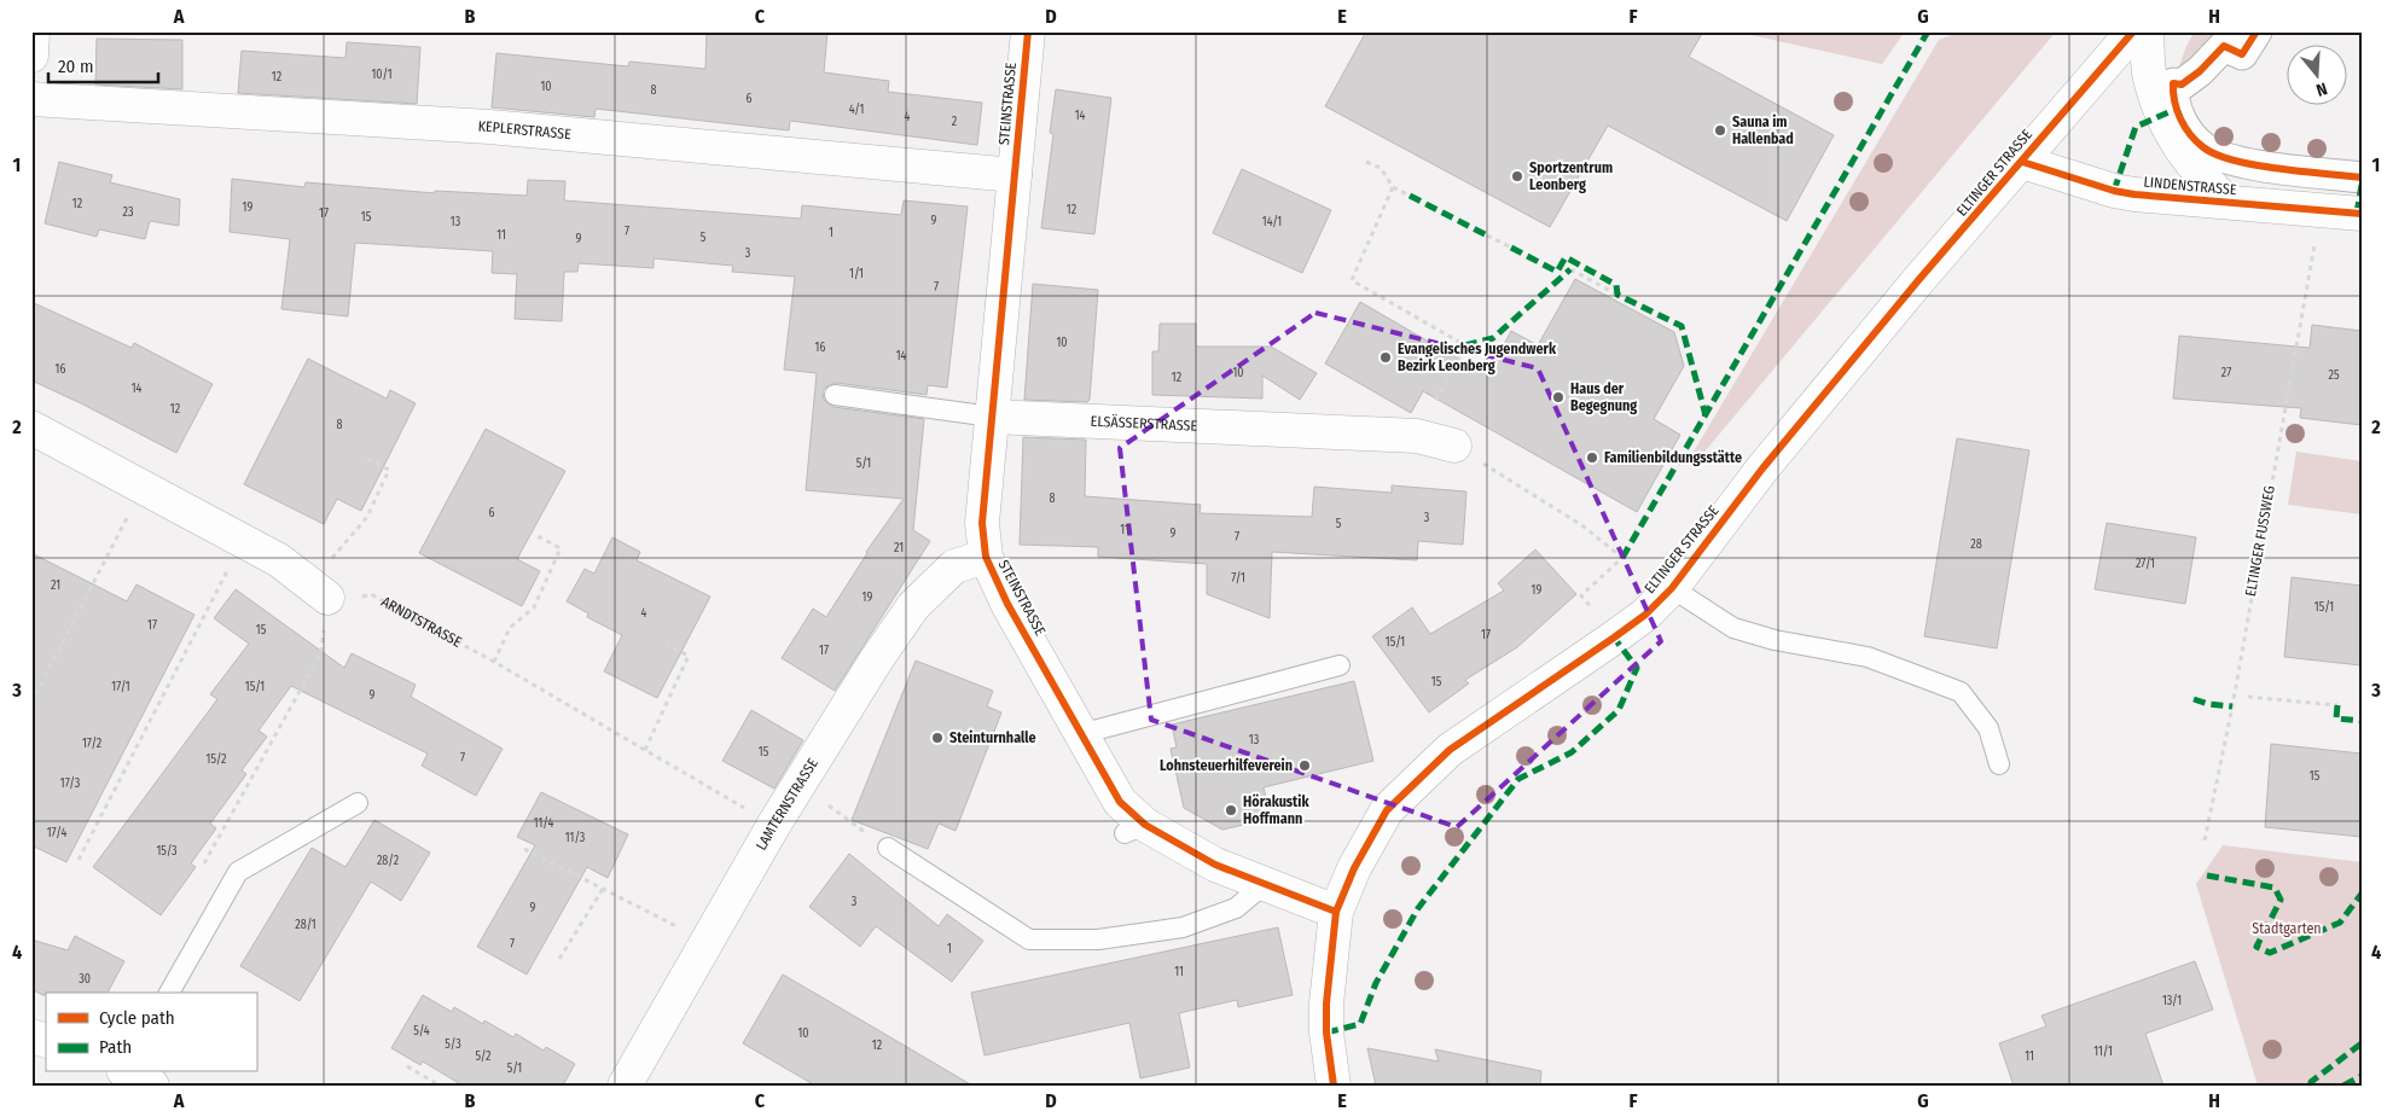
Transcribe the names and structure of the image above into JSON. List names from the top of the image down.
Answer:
{
  "streets": {
    "street": [
      "STEINSTRASSE",
      "KEPLERSTRASSE",
      "ELTINGER STRASSE",
      "LINDENSTRASSE",
      "ELSÄSSERSTRASSE",
      "LAMTERNSTRASSE"
    ],
    "path": ["ELTINGER FUSSWEG", "ARNDTSTRASSE"]
  },
  "crossings": [
    ["STEINSTRASSE", "KEPLERSTRASSE"],
    ["STEINSTRASSE", "ELTINGER STRASSE"],
    ["STEINSTRASSE", "ELSÄSSERSTRASSE"],
    ["STEINSTRASSE", "LAMTERNSTRASSE"],
    ["ELTINGER STRASSE", "LINDENSTRASSE"],
    ["ARNDTSTRASSE", "LAMTERNSTRASSE"]
  ],
  "parks": ["Stadtgarten"],
  "places": [
    "Sauna im Hallenbad",
    "Sportzentrum Leonberg",
    "Evangelisches Jugendwerk Bezirk Leonberg",
    "Haus der Begegnung",
    "Familienbildungsstätte",
    "Steinturnhalle",
    "Lohnsteuerhilfeverein",
    "Hörakustik Hoffmann"
  ],
  "house_numbers": [
    "10/1",
    "12",
    "10",
    "8",
    "6",
    "4/1",
    "14",
    "4",
    "2",
    "12",
    "19",
    "12",
    "23",
    "17",
    "15",
    "9",
    "13",
    "14/1",
    "7",
    "1",
    "11",
    "5",
    "9",
    "3",
    "1/1",
    "7",
    "10",
    "16",
    "14",
    "16",
    "10",
    "27",
    "25",
    "12",
    "14",
    "12",
    "8",
    "5/1",
    "8",
    "6",
    "3",
    "5",
    "11",
    "9",
    "7",
    "28",
    "21",
    "27/1",
    "7/1",
    "21",
    "19",
    "19",
    "15/1",
    "4",
    "17",
    "15",
    "17",
    "15/1",
    "17",
    "15",
    "17/1",
    "15/1",
    "9",
    "13",
    "17/2",
    "15",
    "7",
    "15/2",
    "15",
    "17/3",
    "11/4",
    "17/4",
    "11/3",
    "15/3",
    "28/2",
    "3",
    "9",
    "28/1",
    "7",
    "1",
    "11",
    "30",
    "13/1",
    "5/4",
    "10",
    "5/3",
    "12",
    "11/1",
    "5/2",
    "11",
    "5/1"
  ],
  "legend": ["Cycle path", "Path"],
  "scale_bar": "20 m",
  "north": "bottom",
  "grid": {
    "columns": [
      "A",
      "B",
      "C",
      "D",
      "E",
      "F",
      "G",
      "H"
    ],
    "rows": [
      "1",
      "2",
      "3",
      "4"
    ]
  }
}
